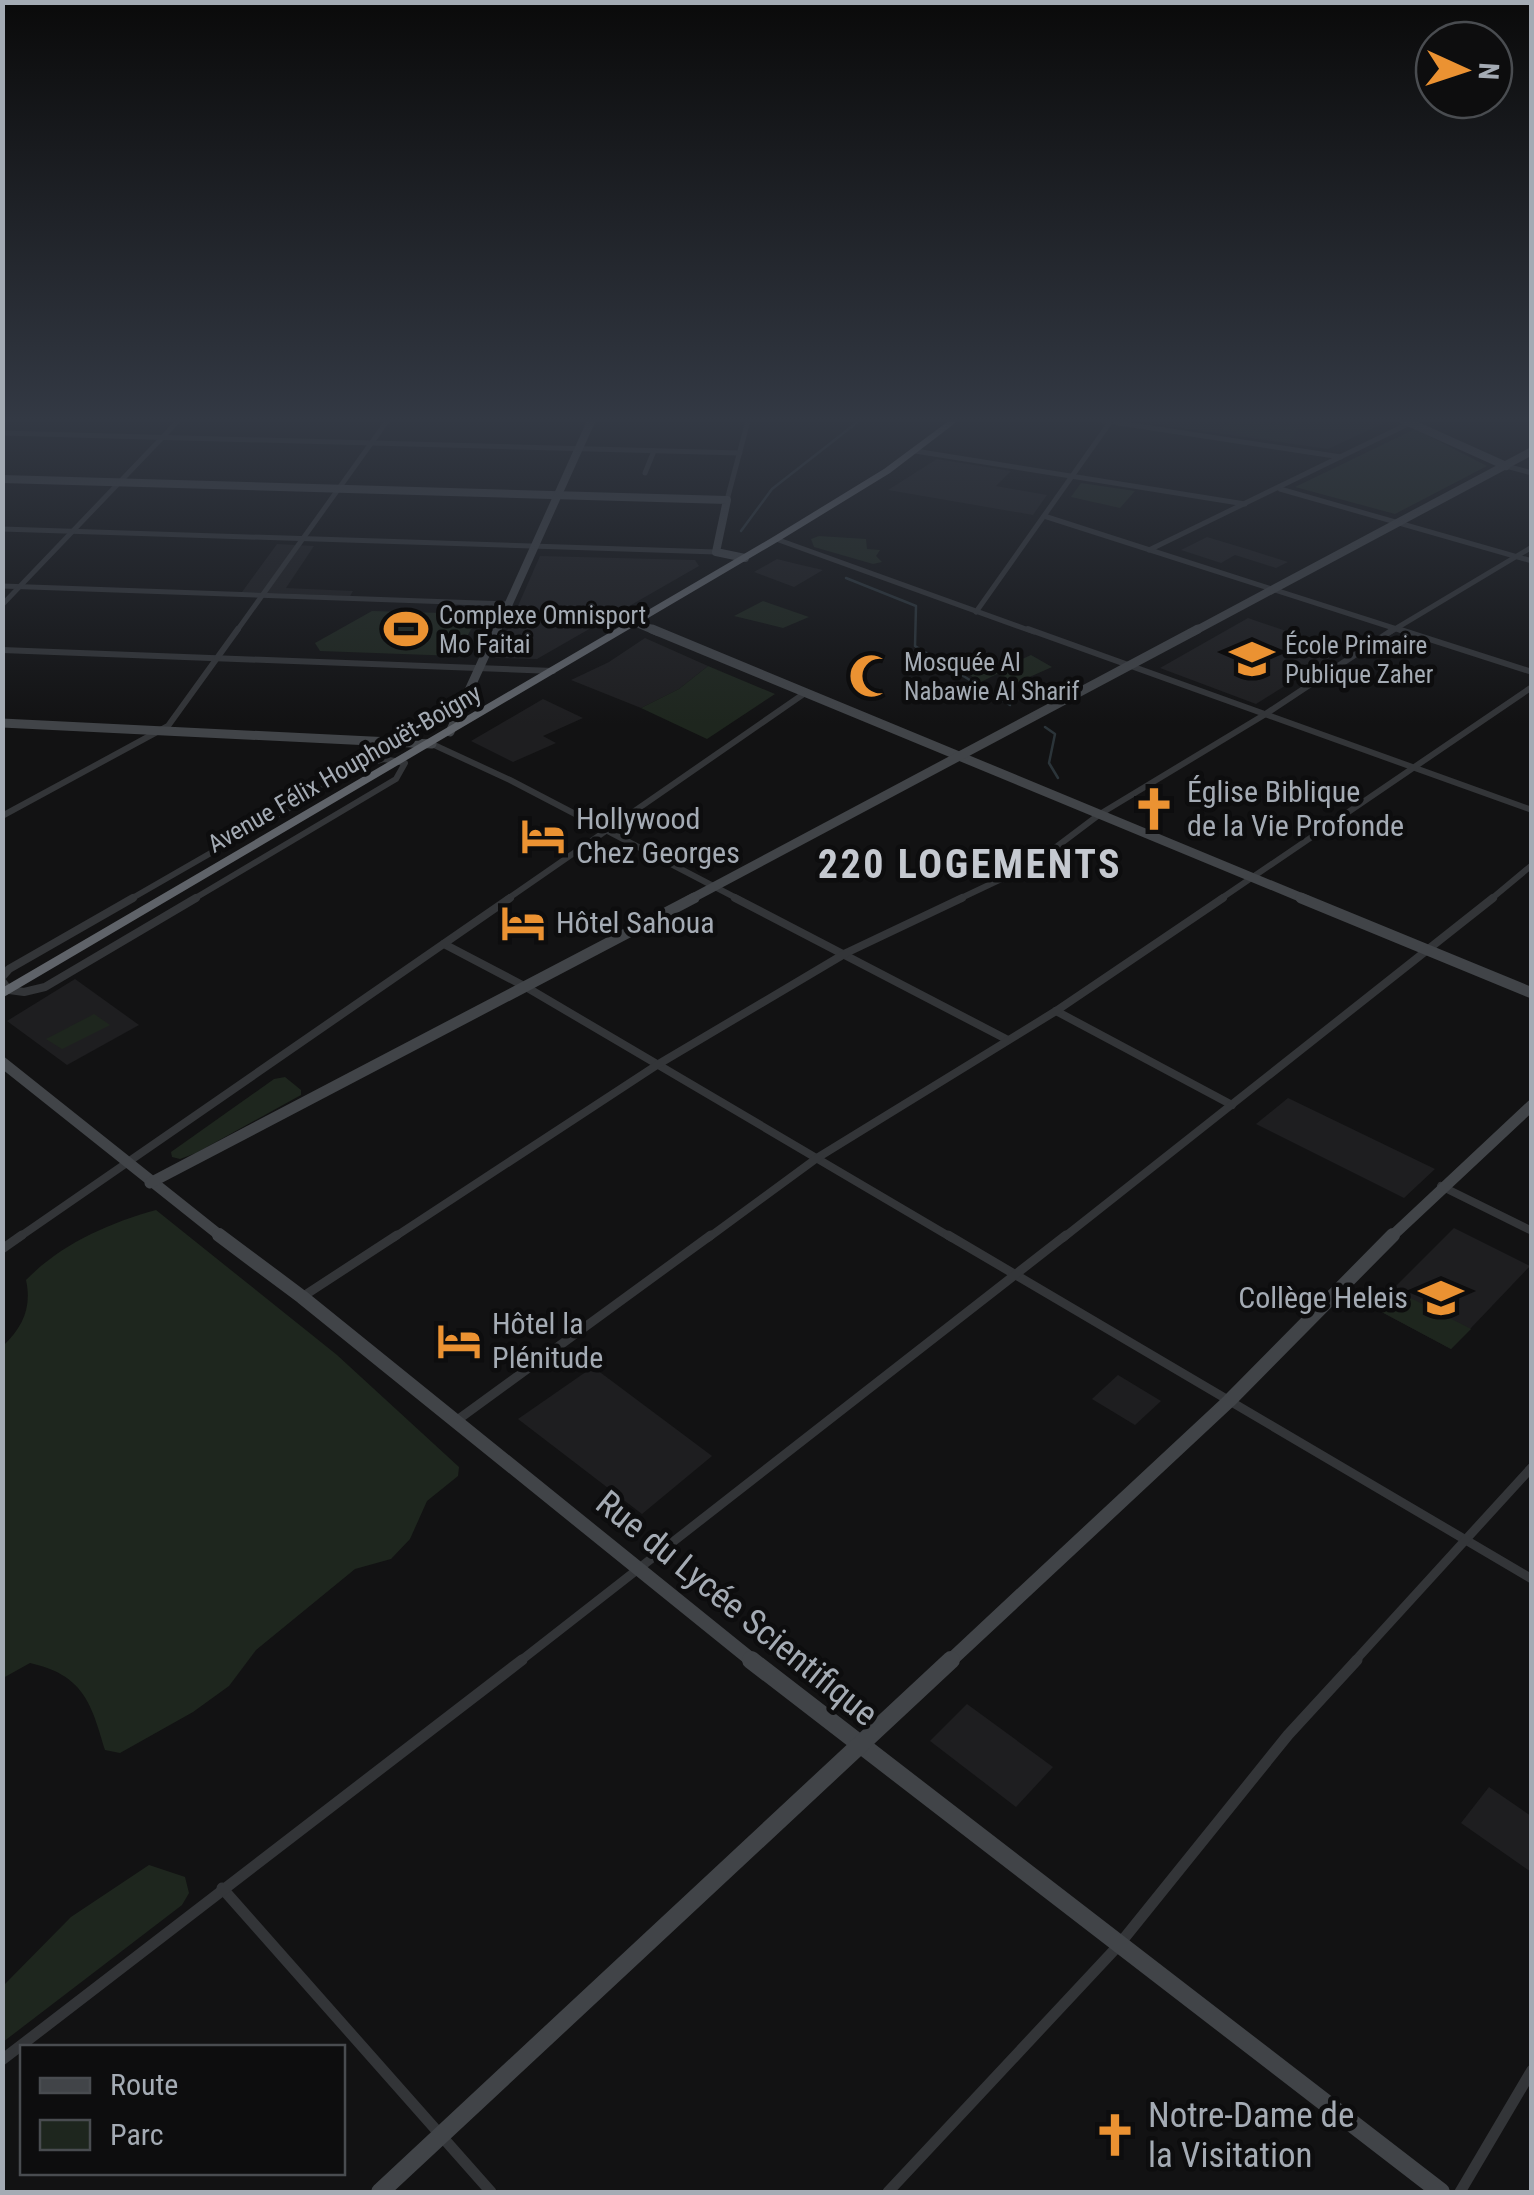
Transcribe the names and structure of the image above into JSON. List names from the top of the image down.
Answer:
{
  "streets": {
    "highway": ["Avenue Félix Houphouët-Boigny"],
    "street": ["Rue du Lycée Scientifique"]
  },
  "districts": ["220 LOGEMENTS"],
  "places": {
    "sports": ["Complexe Omnisport Mo Faitai"],
    "school or university": ["École Primaire Publique Zaher", "Collège Heleis"],
    "mosque": ["Mosquée Al Nabawie Al Sharif"],
    "church": ["Église Biblique de la Vie Profonde", "Notre-Dame de la Visitation"],
    "hotel": ["Hollywood Chez Georges", "Hôtel Sahoua", "Hôtel la Plénitude"]
  },
  "legend": ["Route", "Parc"],
  "north": "right"
}
